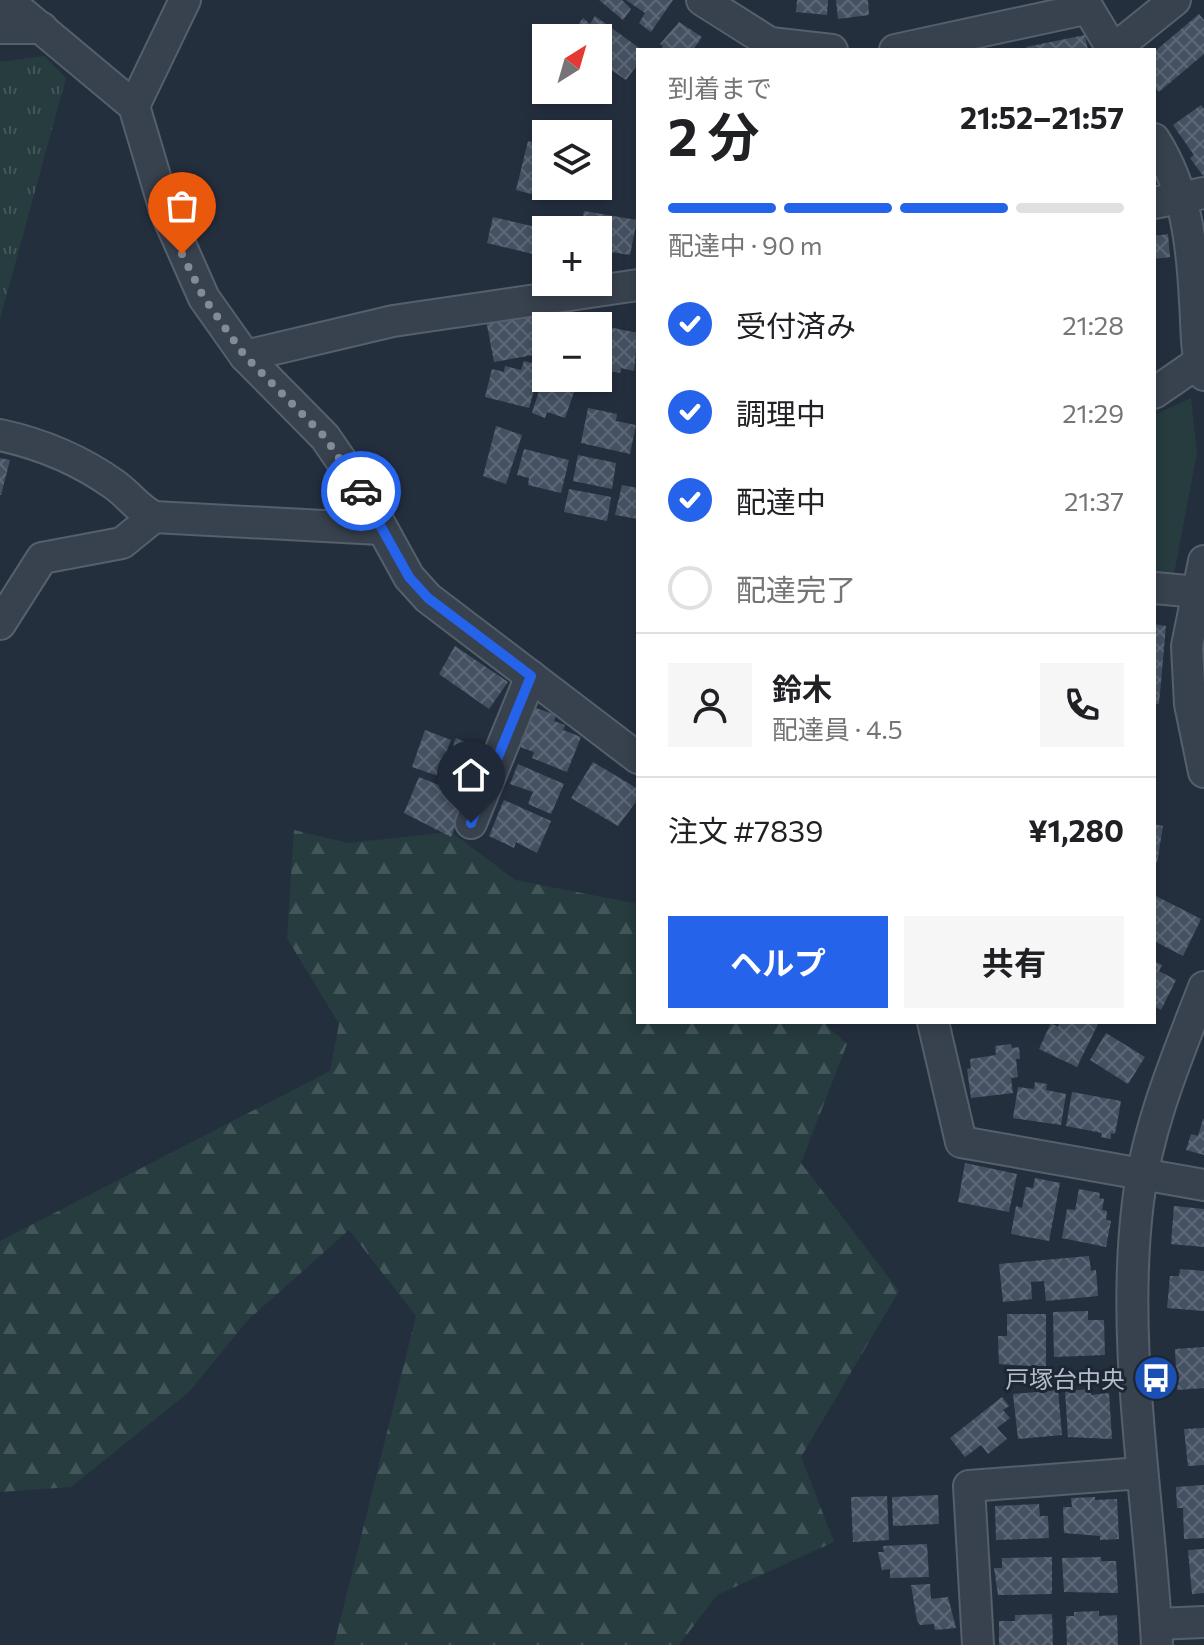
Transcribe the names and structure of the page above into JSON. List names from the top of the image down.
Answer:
{
  "places": {
    "bus stop": ["戸塚台中央"]
  },
  "north": "top right",
  "page": {
    "map_buttons": ["+", "−"],
    "heading": ["2 分", "到着まで", "21:52–21:57"],
    "panel": [
      "鈴木",
      "配達員 · 4.5",
      "注文 #7839",
      "¥1,280"
    ],
    "bar": "配達中 · 90 m",
    "list": [
      ["受付済み", "21:28"],
      ["調理中", "21:29"],
      ["配達中", "21:37"],
      "配達完了"
    ],
    "buttons": ["ヘルプ", "共有"]
  }
}
